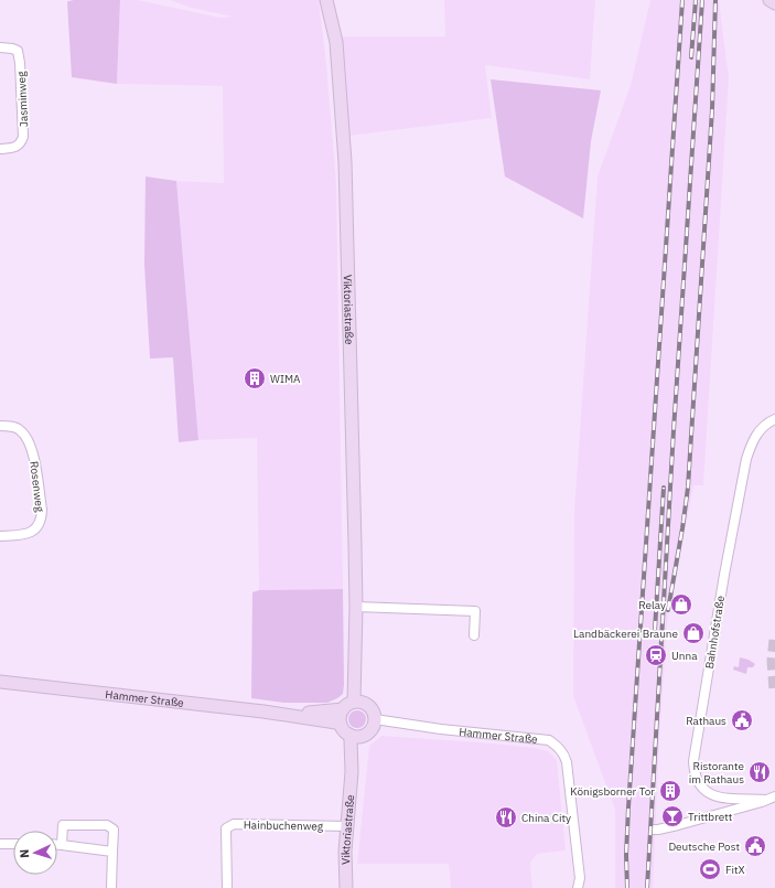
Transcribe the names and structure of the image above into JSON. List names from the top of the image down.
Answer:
{
  "streets": {
    "street": [
      "Jasminweg",
      "Viktoriastraße",
      "Rosenweg",
      "Bahnhofstraße",
      "Hammer Straße",
      "Hainbuchenweg"
    ]
  },
  "crossings": [
    ["Viktoriastraße", "Hammer Straße"],
    ["Viktoriastraße", "Hainbuchenweg"]
  ],
  "places": {
    "building": ["WIMA", "Königsborner Tor"],
    "shop": ["Relay", "Landbäckerei Braune"],
    "station": ["Unna"],
    "public building": ["Rathaus", "Deutsche Post"],
    "restaurant": ["Ristorante im Rathaus", "China City"],
    "bar": ["Trittbrett"],
    "sports": ["FitX"]
  },
  "north": "left"
}
